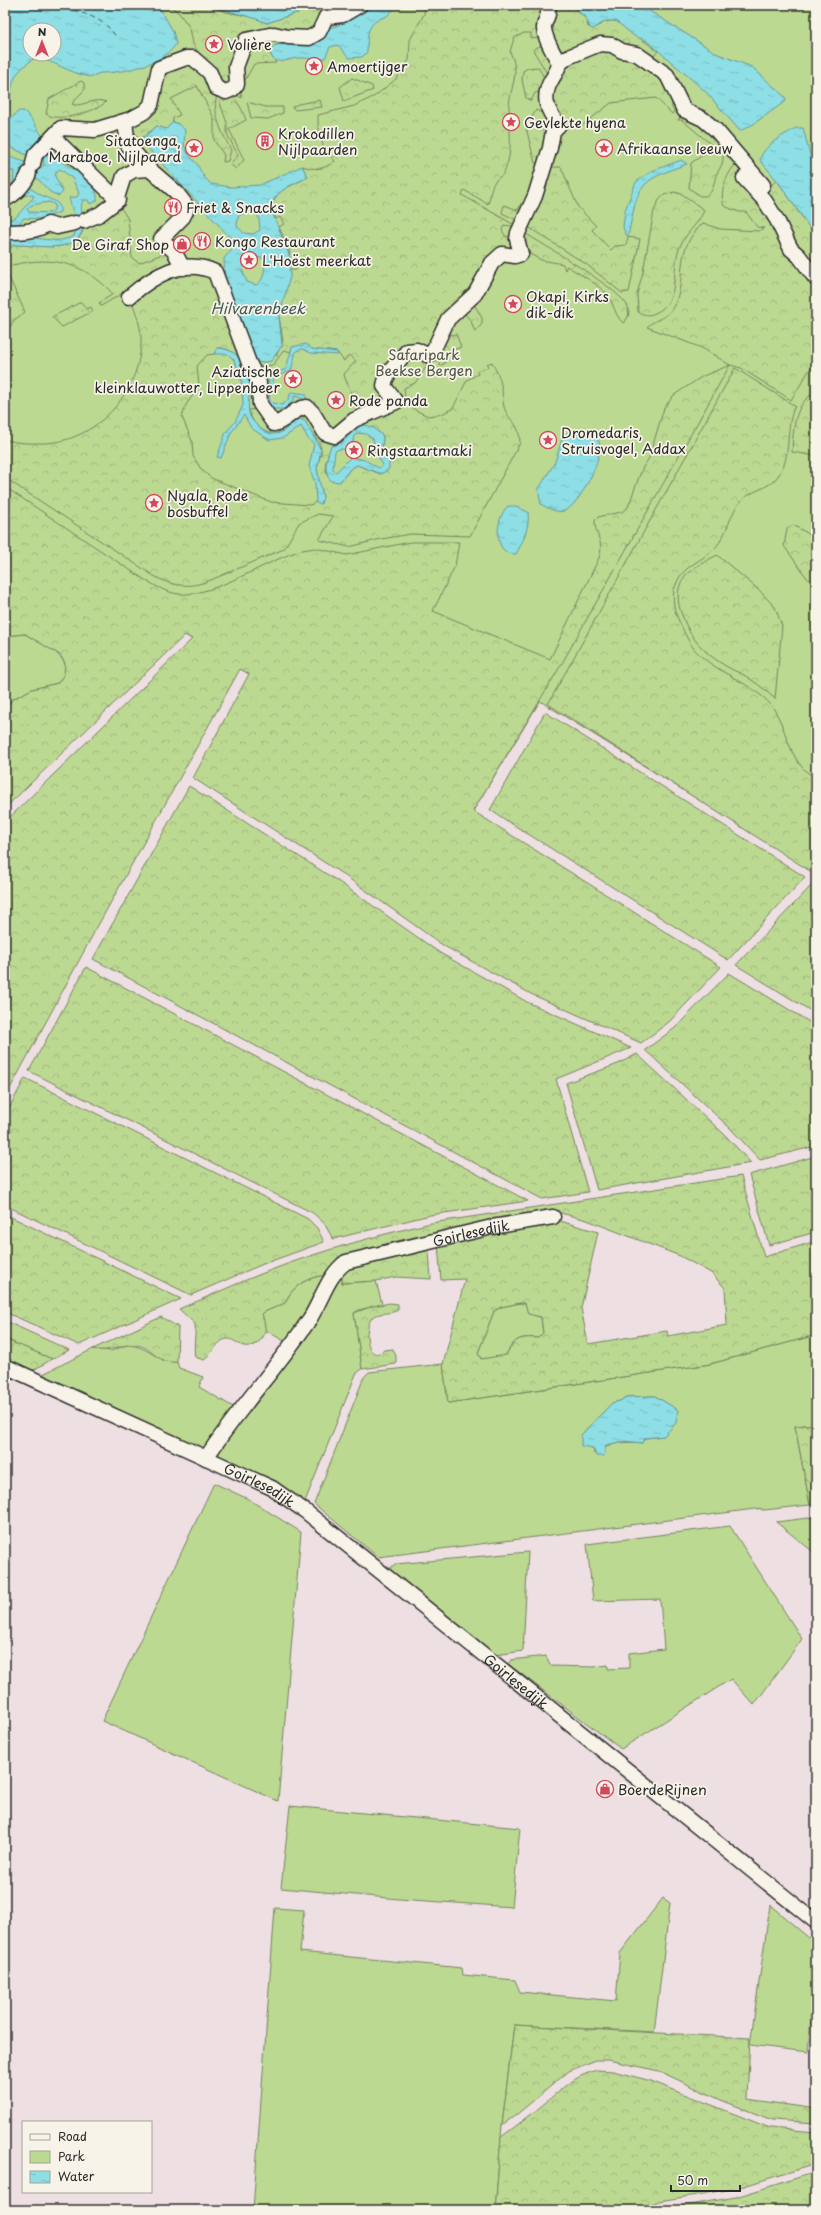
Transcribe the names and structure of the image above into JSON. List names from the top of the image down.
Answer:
{
  "streets": {
    "street": ["Goirlesedijk"]
  },
  "water": ["Hilvarenbeek"],
  "parks": ["Safaripark Beekse Bergen"],
  "places": {
    "place": [
      "Volière",
      "Amoertijger",
      "Gevlekte hyena",
      "Sitatoenga, Maraboe, Nijlpaard",
      "Afrikaanse leeuw",
      "L'Hoëst meerkat",
      "Okapi, Kirks dik-dik",
      "Aziatische kleinklauwotter, Lippenbeer",
      "Rode panda",
      "Dromedaris, Struisvogel, Addax",
      "Ringstaartmaki",
      "Nyala, Rode bosbuffel"
    ],
    "building": ["Krokodillen Nijlpaarden"],
    "restaurant": ["Friet & Snacks", "Kongo Restaurant"],
    "shop": ["De Giraf Shop", "BoerdeRijnen"]
  },
  "legend": ["Road", "Park", "Water"],
  "scale_bar": "50 m",
  "north": "top"
}
